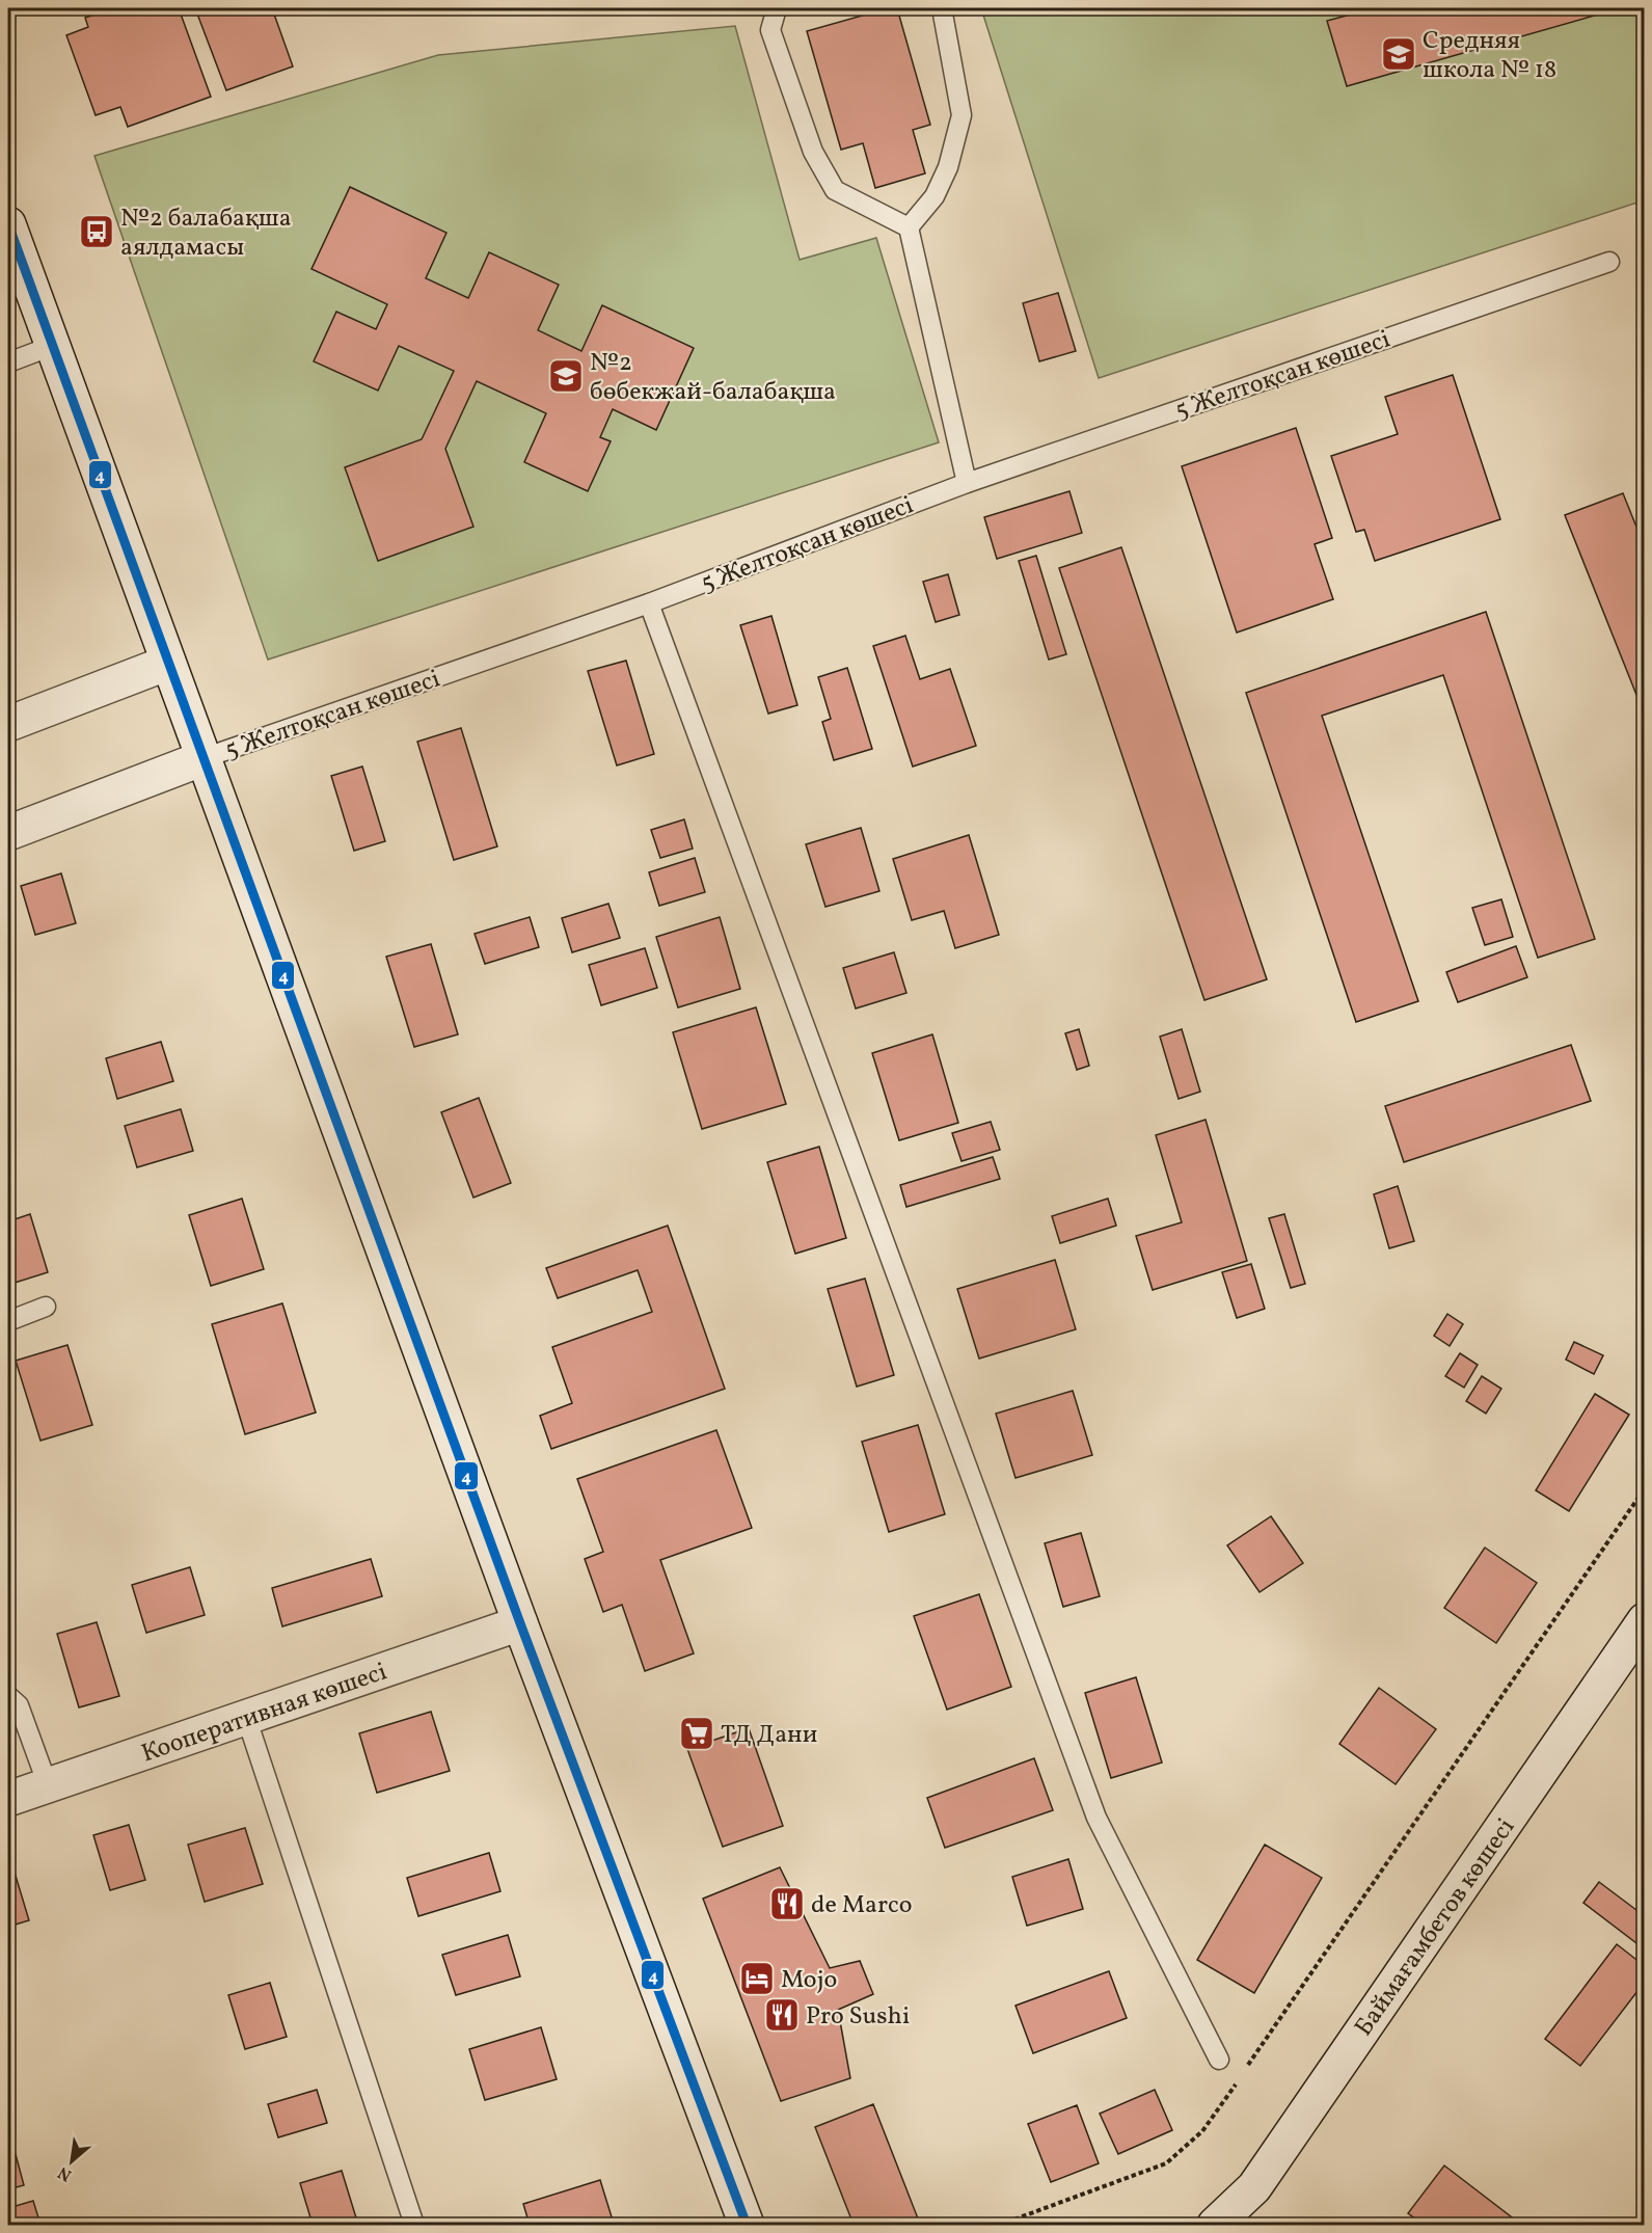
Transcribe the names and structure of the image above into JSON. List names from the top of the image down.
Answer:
{
  "streets": {
    "street": ["5 Желтоқсан көшесі", "Кооперативная көшесі", "Баймағамбетов көшесі"]
  },
  "places": {
    "school or university": ["Средняя школа № 18", "№2 бөбекжай-балабақша"],
    "bus stop": ["№2 балабақша аялдамасы"],
    "supermarket": ["ТД Дани"],
    "restaurant": ["de Marco", "Pro Sushi"],
    "hotel": ["Mojo"]
  },
  "lines": ["transit line 4"],
  "north": "bottom left"
}
